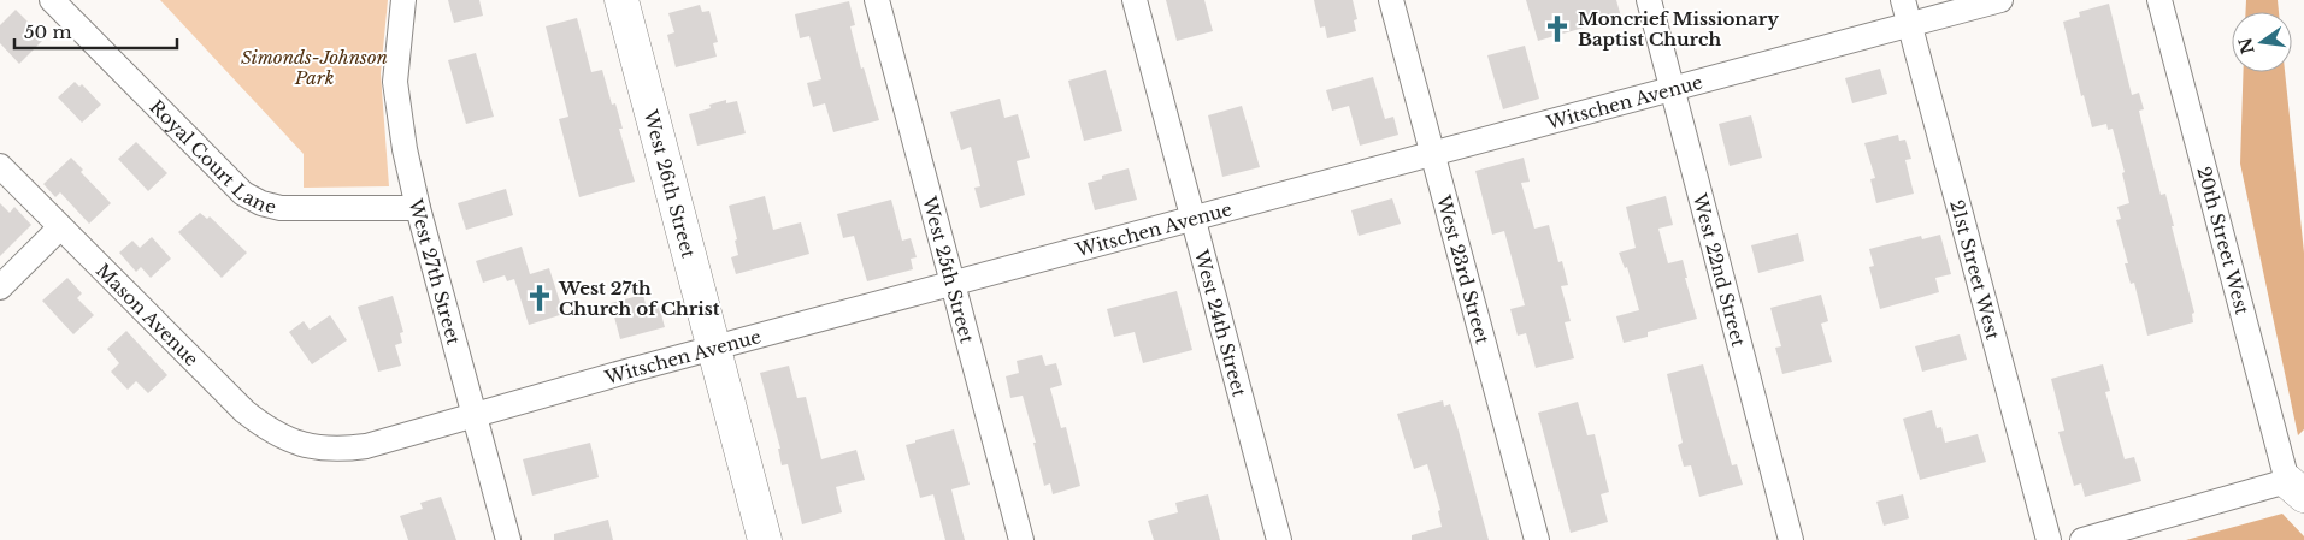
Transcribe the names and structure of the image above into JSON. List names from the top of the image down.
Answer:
{
  "streets": {
    "main road": ["West 26th Street"],
    "street": [
      "Witschen Avenue",
      "Royal Court Lane",
      "20th Street West",
      "West 25th Street",
      "West 23rd Street",
      "West 22nd Street",
      "21st Street West",
      "West 27th Street",
      "Mason Avenue",
      "West 24th Street"
    ]
  },
  "crossings": [
    ["Witschen Avenue", "West 26th Street"],
    ["Witschen Avenue", "West 25th Street"],
    ["Witschen Avenue", "West 23rd Street"],
    ["Witschen Avenue", "West 22nd Street"],
    ["Witschen Avenue", "21st Street West"],
    ["Witschen Avenue", "West 27th Street"],
    ["Witschen Avenue", "Mason Avenue"],
    ["Witschen Avenue", "West 24th Street"],
    ["Royal Court Lane", "West 27th Street"]
  ],
  "parks": ["Simonds-Johnson Park"],
  "places": {
    "church": ["Moncrief Missionary Baptist Church", "West 27th Church of Christ"]
  },
  "scale_bar": "50 m",
  "north": "left"
}
